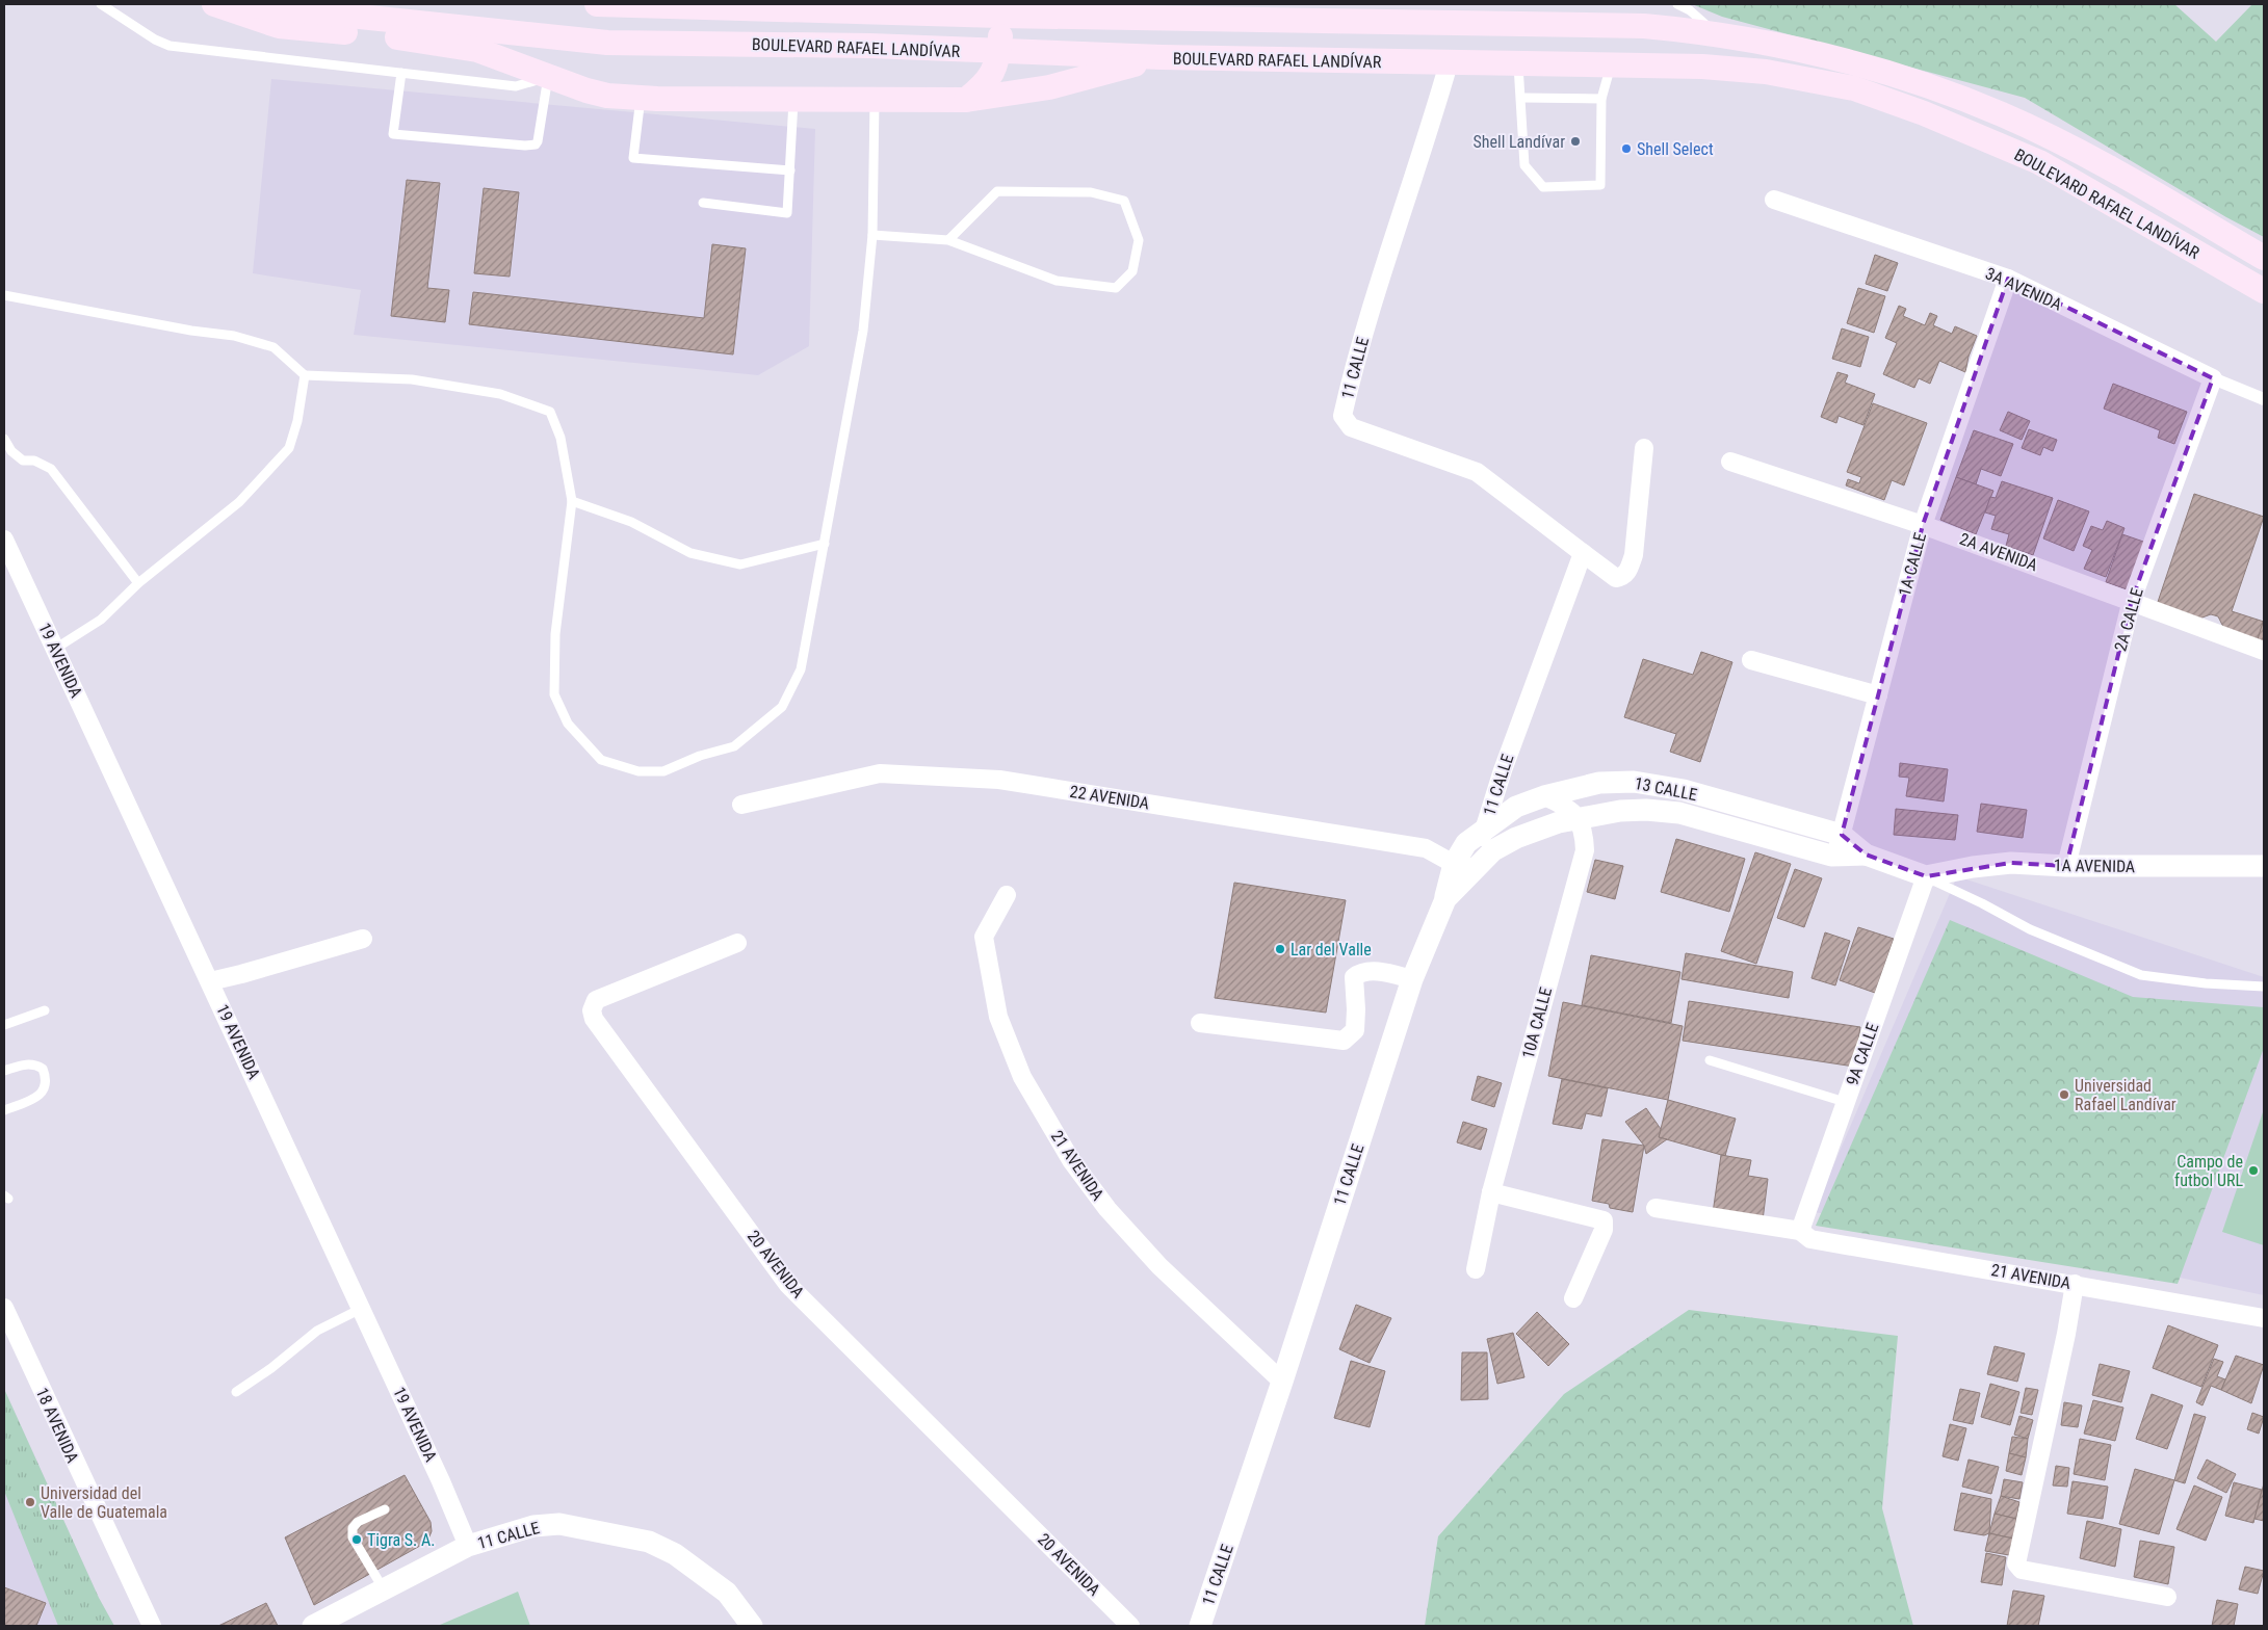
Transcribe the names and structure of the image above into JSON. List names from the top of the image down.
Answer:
{
  "streets": {
    "main road": ["BOULEVARD RAFAEL LANDÍVAR"],
    "street": [
      "3A AVENIDA",
      "11 CALLE",
      "2A AVENIDA",
      "1A CALLE",
      "2A CALLE",
      "19 AVENIDA",
      "13 CALLE",
      "22 AVENIDA",
      "1A AVENIDA",
      "10A CALLE",
      "9A CALLE",
      "21 AVENIDA",
      "20 AVENIDA",
      "18 AVENIDA"
    ]
  },
  "crossings": [
    ["BOULEVARD RAFAEL LANDÍVAR", "11 CALLE"],
    ["3A AVENIDA", "1A CALLE"],
    ["3A AVENIDA", "2A CALLE"],
    ["11 CALLE", "19 AVENIDA"],
    ["11 CALLE", "13 CALLE"],
    ["11 CALLE", "22 AVENIDA"],
    ["11 CALLE", "21 AVENIDA"],
    ["2A AVENIDA", "1A CALLE"],
    ["2A AVENIDA", "2A CALLE"],
    ["1A CALLE", "13 CALLE"],
    ["2A CALLE", "1A AVENIDA"],
    ["13 CALLE", "22 AVENIDA"],
    ["13 CALLE", "1A AVENIDA"],
    ["13 CALLE", "10A CALLE"],
    ["13 CALLE", "9A CALLE"],
    ["1A AVENIDA", "9A CALLE"],
    ["9A CALLE", "21 AVENIDA"]
  ],
  "places": [
    "Shell Landívar",
    "Shell Select",
    "Lar del Valle",
    "Universidad Rafael Landívar",
    "Campo de futbol URL",
    "Universidad del Valle de Guatemala",
    "Tigra S. A."
  ]
}
